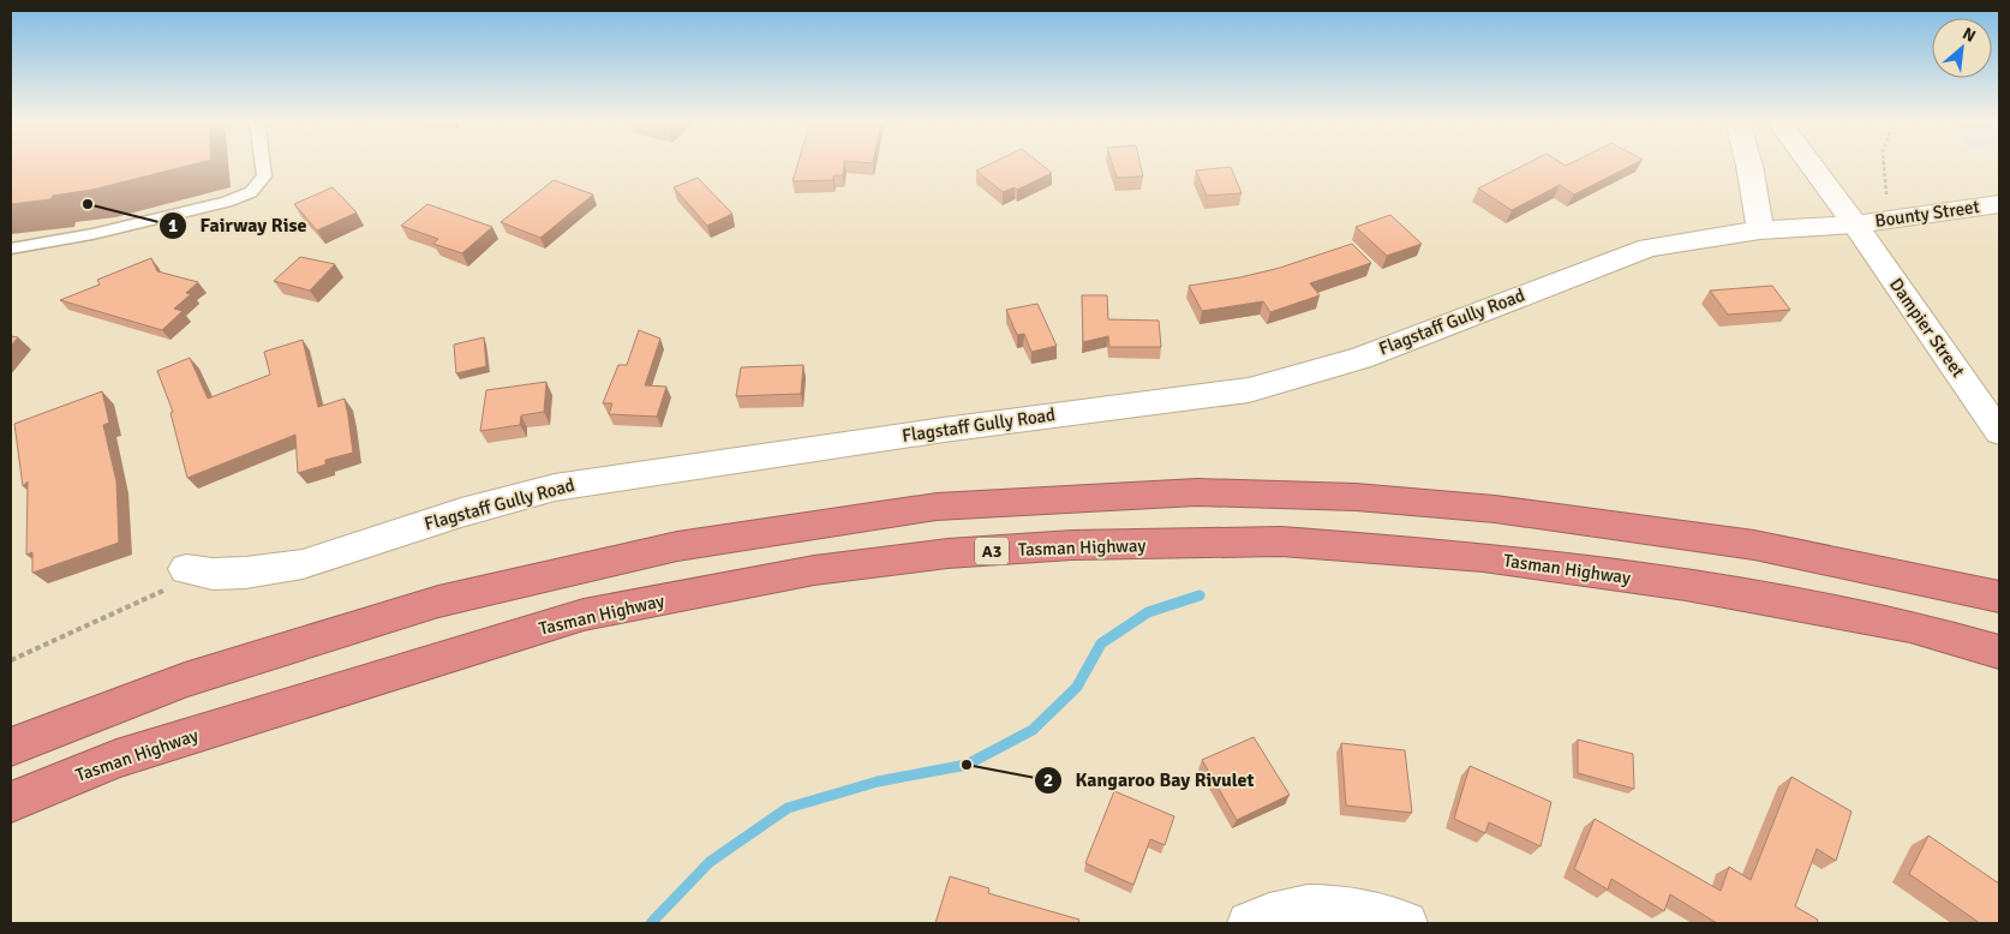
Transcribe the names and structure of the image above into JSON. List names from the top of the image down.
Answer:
{
  "streets": {
    "highway": ["Tasman Highway", "A3"],
    "street": ["Bounty Street", "Flagstaff Gully Road", "Dampier Street"]
  },
  "crossings": [
    ["Bounty Street", "Flagstaff Gully Road"],
    ["Bounty Street", "Dampier Street"],
    ["Flagstaff Gully Road", "Dampier Street"]
  ],
  "places": ["Fairway Rise", "Kangaroo Bay Rivulet"],
  "north": "top right"
}
